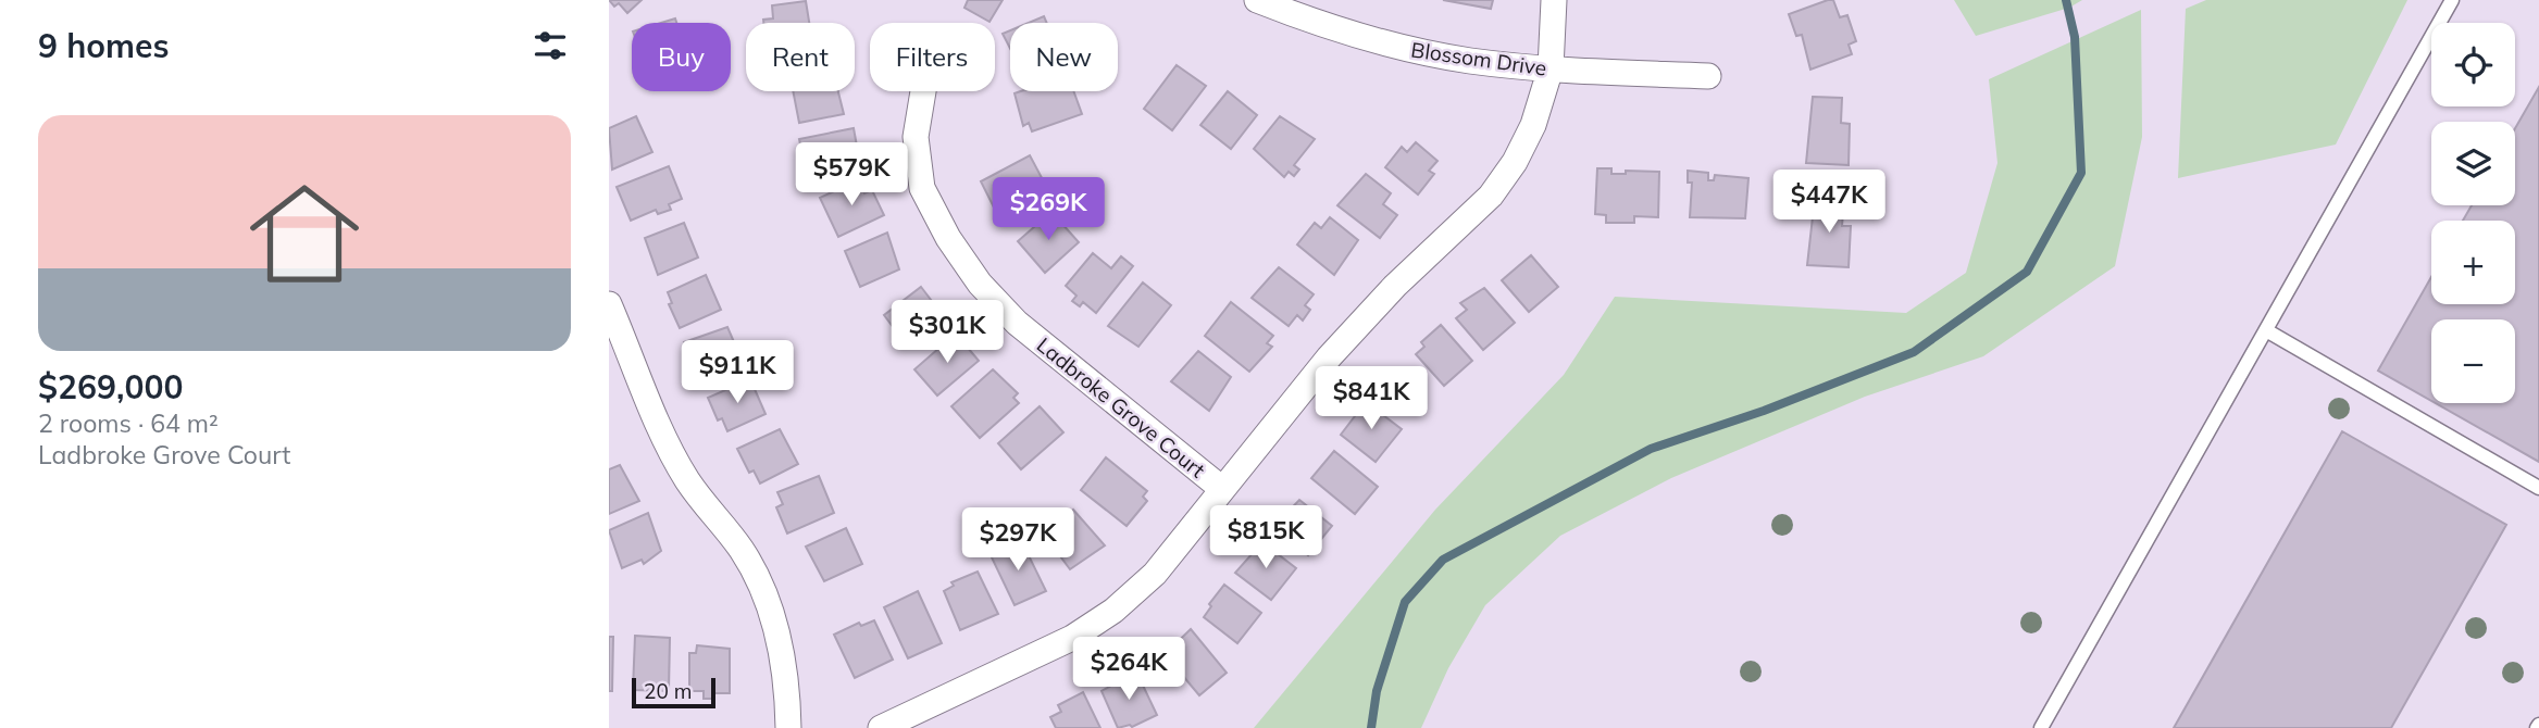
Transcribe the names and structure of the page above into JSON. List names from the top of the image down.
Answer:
{
  "streets": {
    "street": ["Blossom Drive", "Ladbroke Grove Court"]
  },
  "scale_bar": "20 m",
  "page": {
    "heading": "9 homes",
    "map_buttons": ["+", "−"],
    "chip": [
      "Buy",
      "Rent",
      "Filters",
      "New"
    ],
    "list": [
      {
        "name": "$269,000",
        "note": "2 rooms · 64 m² · Ladbroke Grove Court"
      }
    ],
    "price": [
      "$579K",
      "$447K",
      "$269K",
      "$301K",
      "$911K",
      "$841K",
      "$815K",
      "$297K",
      "$264K"
    ],
    "scale": "20 m"
  }
}
